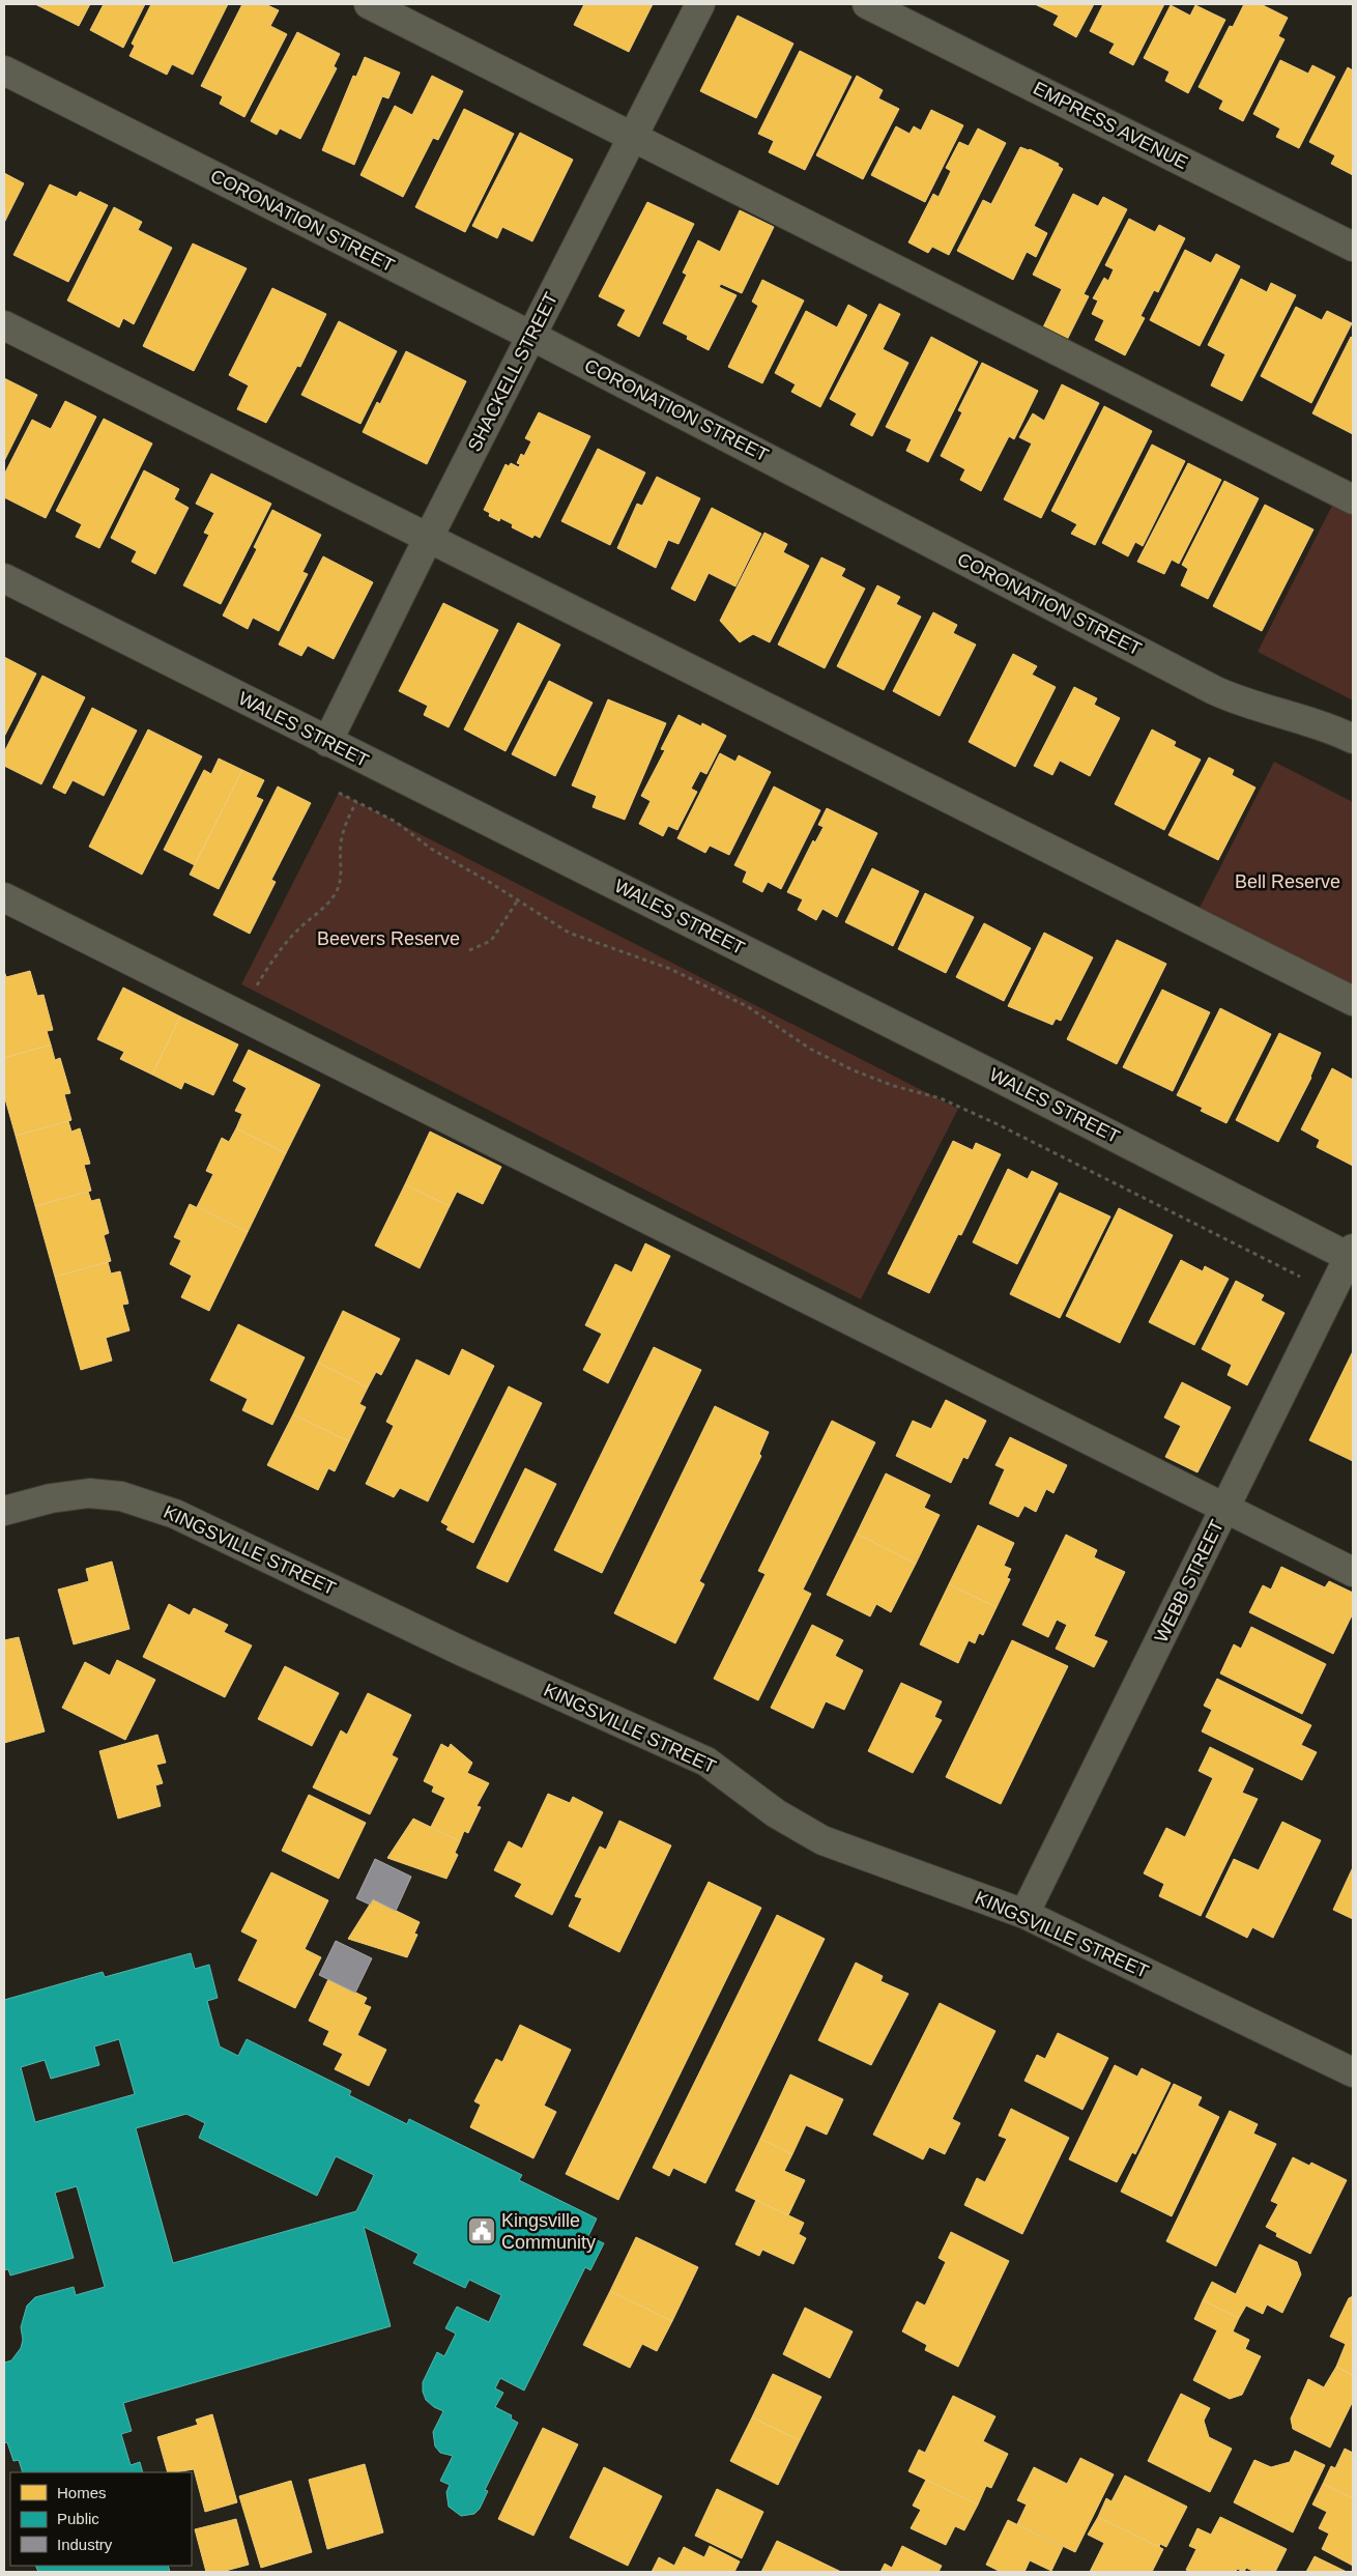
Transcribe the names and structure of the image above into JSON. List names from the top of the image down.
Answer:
{
  "streets": {
    "street": [
      "EMPRESS AVENUE",
      "CORONATION STREET",
      "SHACKELL STREET",
      "WALES STREET",
      "KINGSVILLE STREET",
      "WEBB STREET"
    ]
  },
  "crossings": [
    ["CORONATION STREET", "SHACKELL STREET"],
    ["SHACKELL STREET", "WALES STREET"],
    ["WALES STREET", "WEBB STREET"],
    ["KINGSVILLE STREET", "WEBB STREET"]
  ],
  "parks": ["Bell Reserve", "Beevers Reserve"],
  "places": {
    "public building": ["Kingsville Community"]
  },
  "legend": ["Homes", "Public", "Industry"]
}
